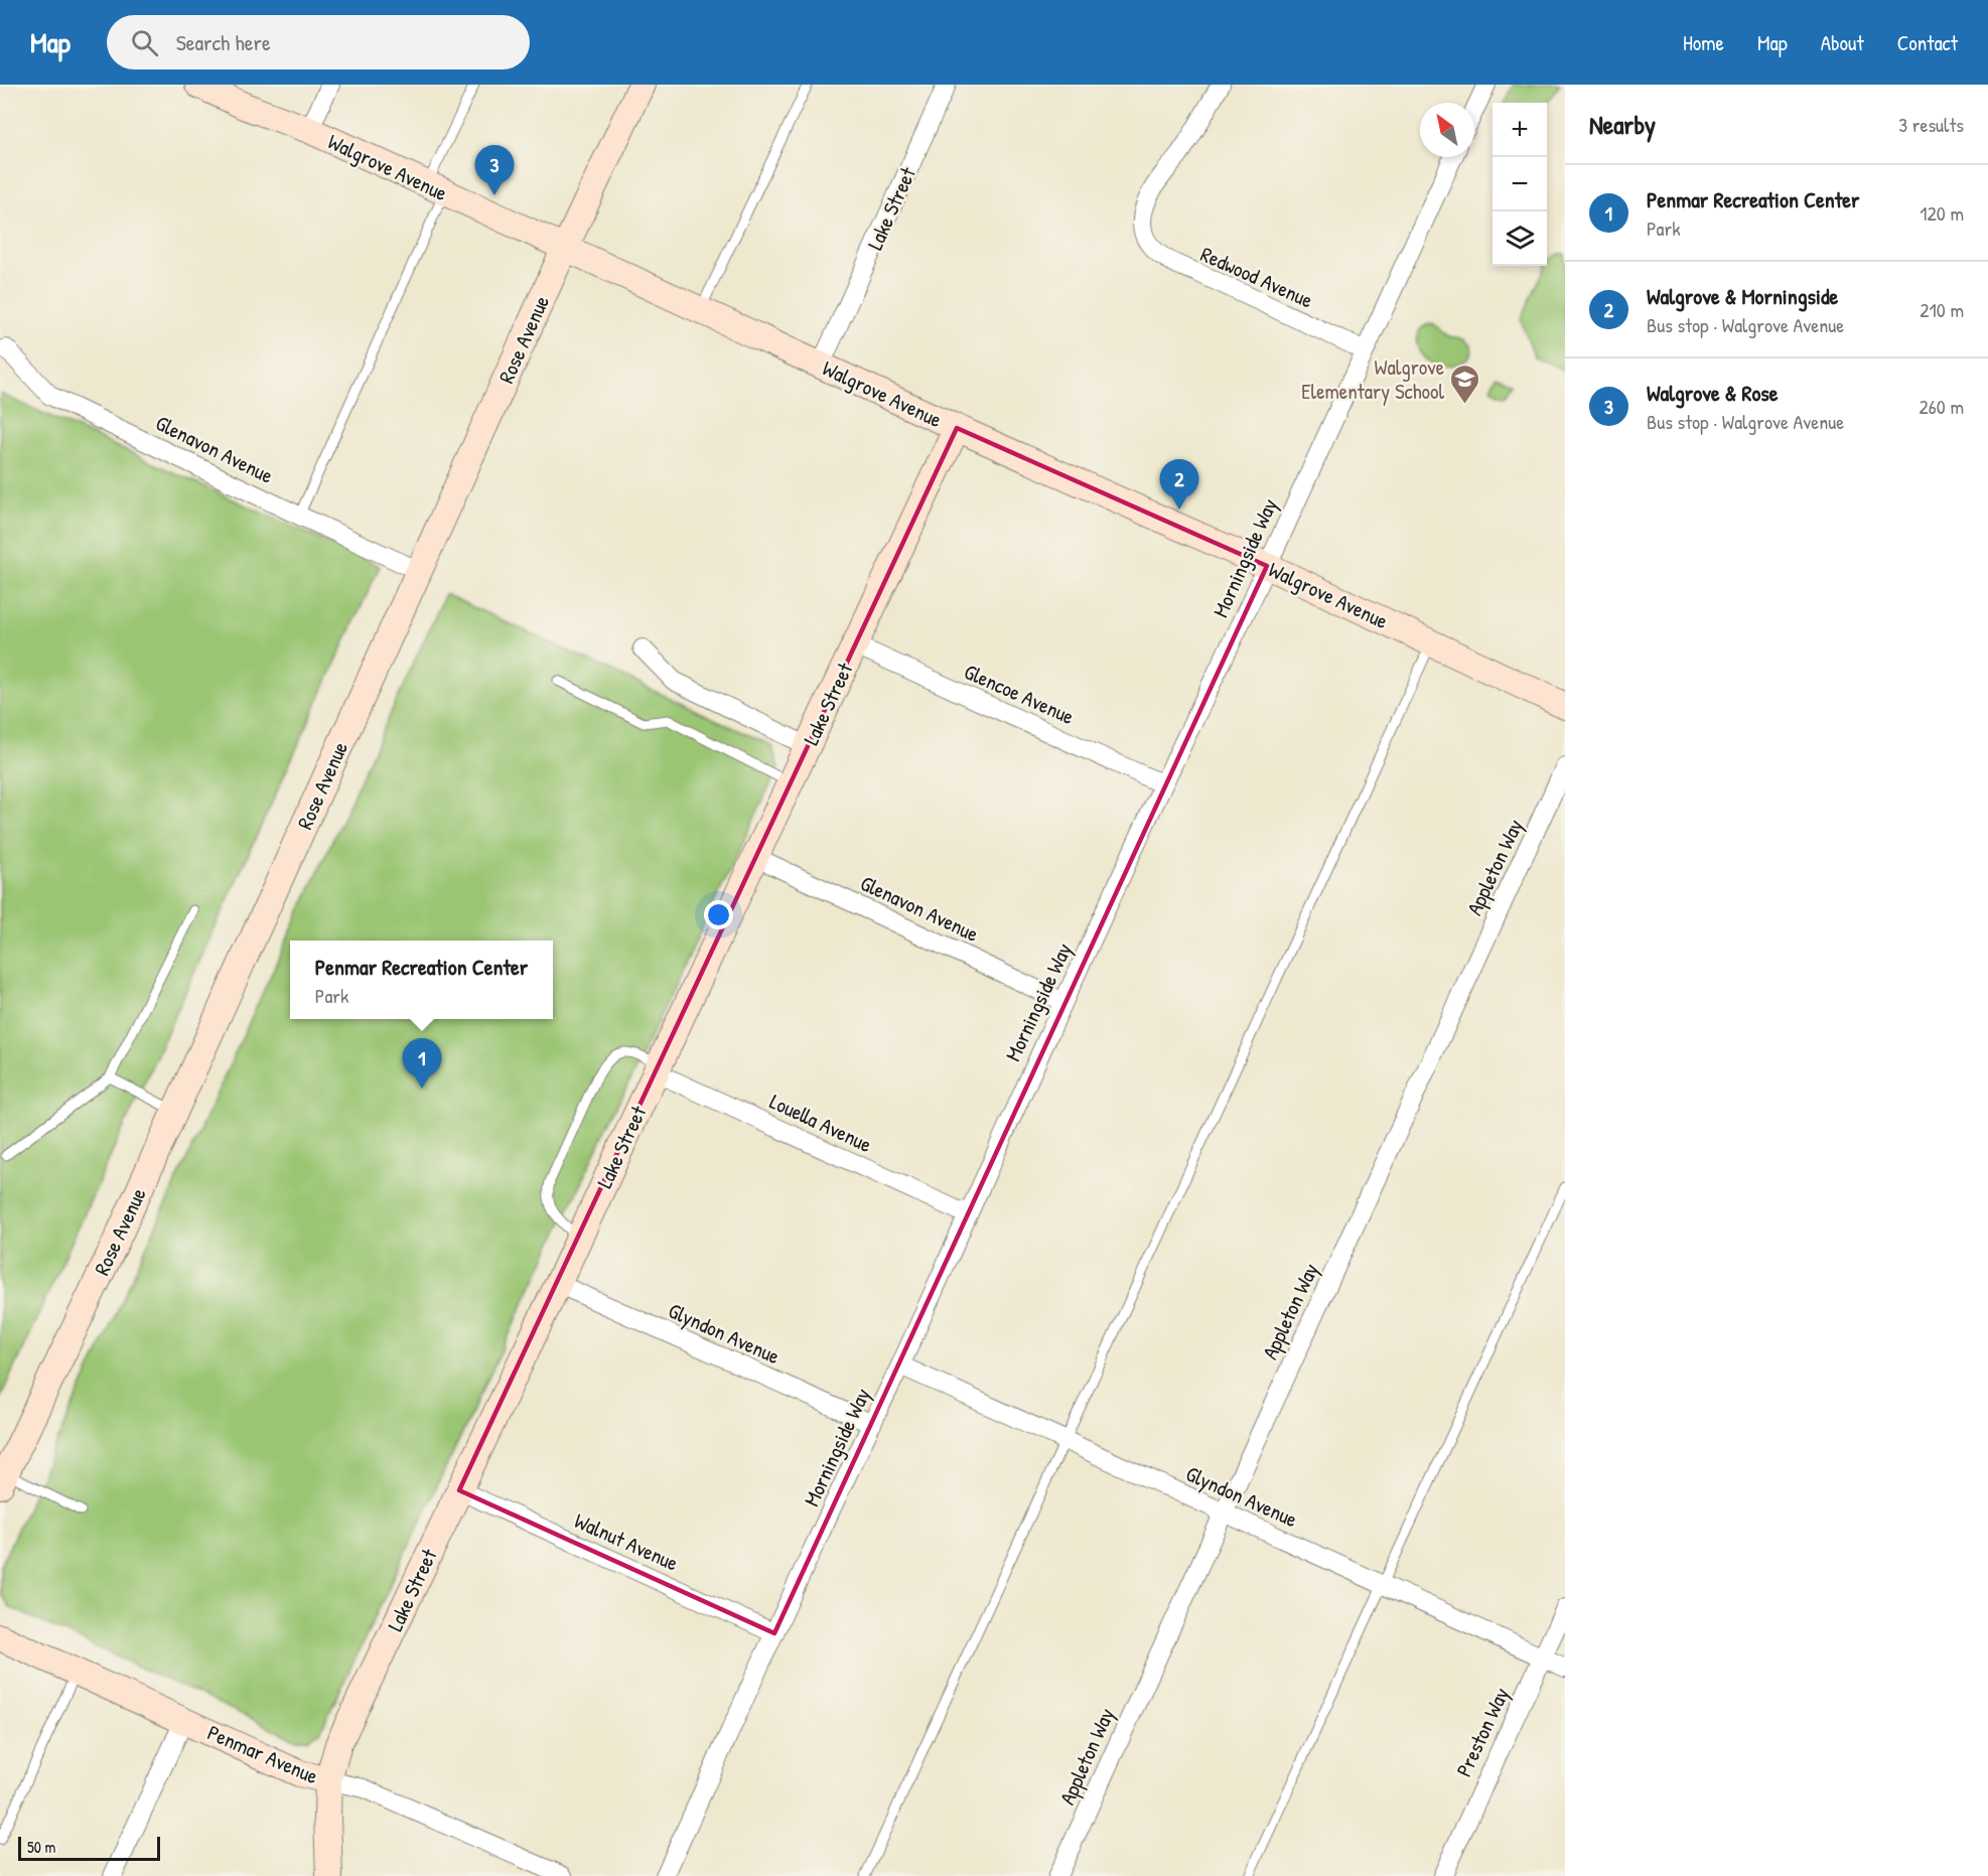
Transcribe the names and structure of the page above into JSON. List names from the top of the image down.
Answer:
{
  "streets": {
    "street": [
      "Walgrove Avenue",
      "Lake Street",
      "Redwood Avenue",
      "Rose Avenue",
      "Glenavon Avenue",
      "Morningside Way",
      "Glencoe Avenue",
      "Appleton Way",
      "Louella Avenue",
      "Glyndon Avenue",
      "Walnut Avenue",
      "Preston Way",
      "Penmar Avenue"
    ]
  },
  "crossings": [
    ["Walgrove Avenue", "Lake Street"],
    ["Walgrove Avenue", "Rose Avenue"],
    ["Walgrove Avenue", "Morningside Way"],
    ["Lake Street", "Glenavon Avenue"],
    ["Lake Street", "Glencoe Avenue"],
    ["Lake Street", "Louella Avenue"],
    ["Lake Street", "Glyndon Avenue"],
    ["Lake Street", "Walnut Avenue"],
    ["Lake Street", "Penmar Avenue"],
    ["Redwood Avenue", "Morningside Way"],
    ["Rose Avenue", "Glenavon Avenue"],
    ["Glenavon Avenue", "Morningside Way"],
    ["Morningside Way", "Glencoe Avenue"],
    ["Morningside Way", "Louella Avenue"],
    ["Morningside Way", "Glyndon Avenue"],
    ["Morningside Way", "Walnut Avenue"],
    ["Appleton Way", "Glyndon Avenue"],
    ["Glyndon Avenue", "Preston Way"]
  ],
  "places": {
    "school or university": ["Walgrove Elementary School"]
  },
  "scale_bar": "50 m",
  "north": "top left",
  "page": {
    "header": "Map",
    "search": "Search here",
    "nav": [
      "Home",
      "Map",
      "About",
      "Contact"
    ],
    "heading": ["Nearby", "3 results"],
    "map_buttons": ["+", "−"],
    "pins": ["3", "2", "1"],
    "list": [
      {
        "mark": "1",
        "name": "Penmar Recreation Center",
        "note": "Park",
        "value": "120 m"
      },
      {
        "mark": "2",
        "name": "Walgrove & Morningside",
        "note": "Bus stop · Walgrove Avenue",
        "value": "210 m"
      },
      {
        "mark": "3",
        "name": "Walgrove & Rose",
        "note": "Bus stop · Walgrove Avenue",
        "value": "260 m"
      }
    ],
    "popup": ["Penmar Recreation Center", "Park"],
    "scale": "50 m"
  }
}
